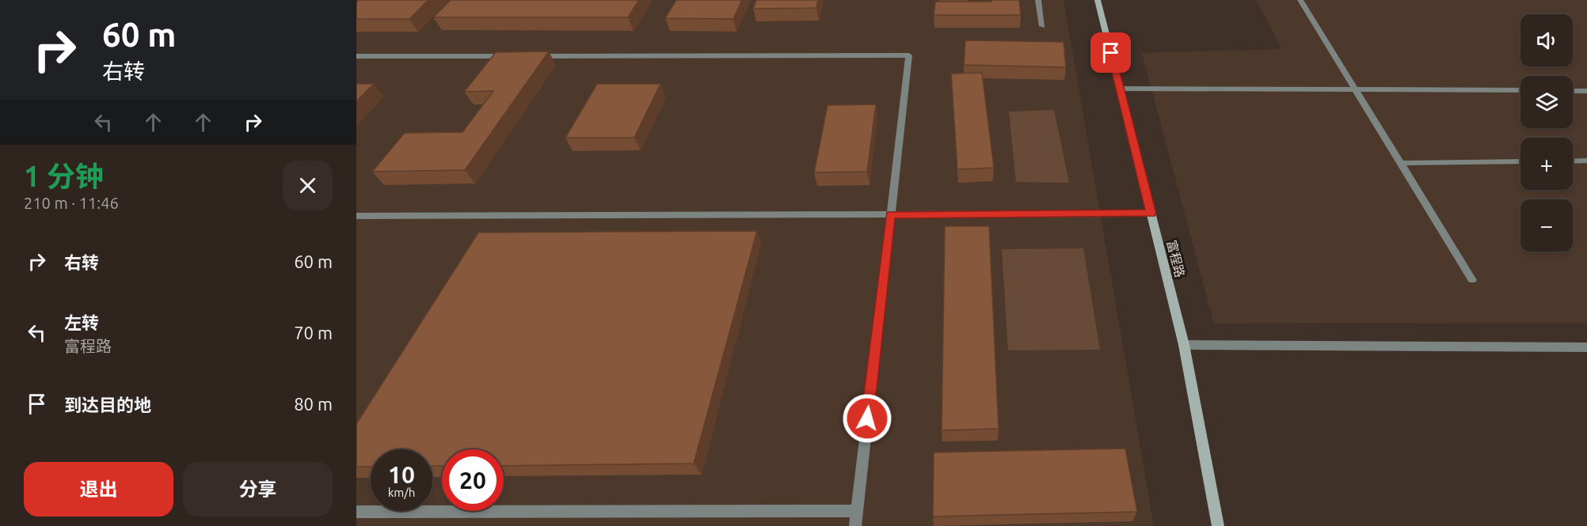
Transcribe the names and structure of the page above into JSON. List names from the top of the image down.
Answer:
{
  "streets": {
    "main road": ["富程路"]
  },
  "page": {
    "turn": ["60 m", "右转"],
    "map_buttons": ["+", "−"],
    "heading": ["1 分钟", "210 m · 11:46"],
    "list": [
      {
        "name": "右转",
        "value": "60 m"
      },
      {
        "name": "左转",
        "note": "富程路",
        "value": "70 m"
      },
      {
        "name": "到达目的地",
        "value": "80 m"
      }
    ],
    "speed": "10 km/h",
    "limit": "20",
    "buttons": ["退出", "分享"]
  }
}
